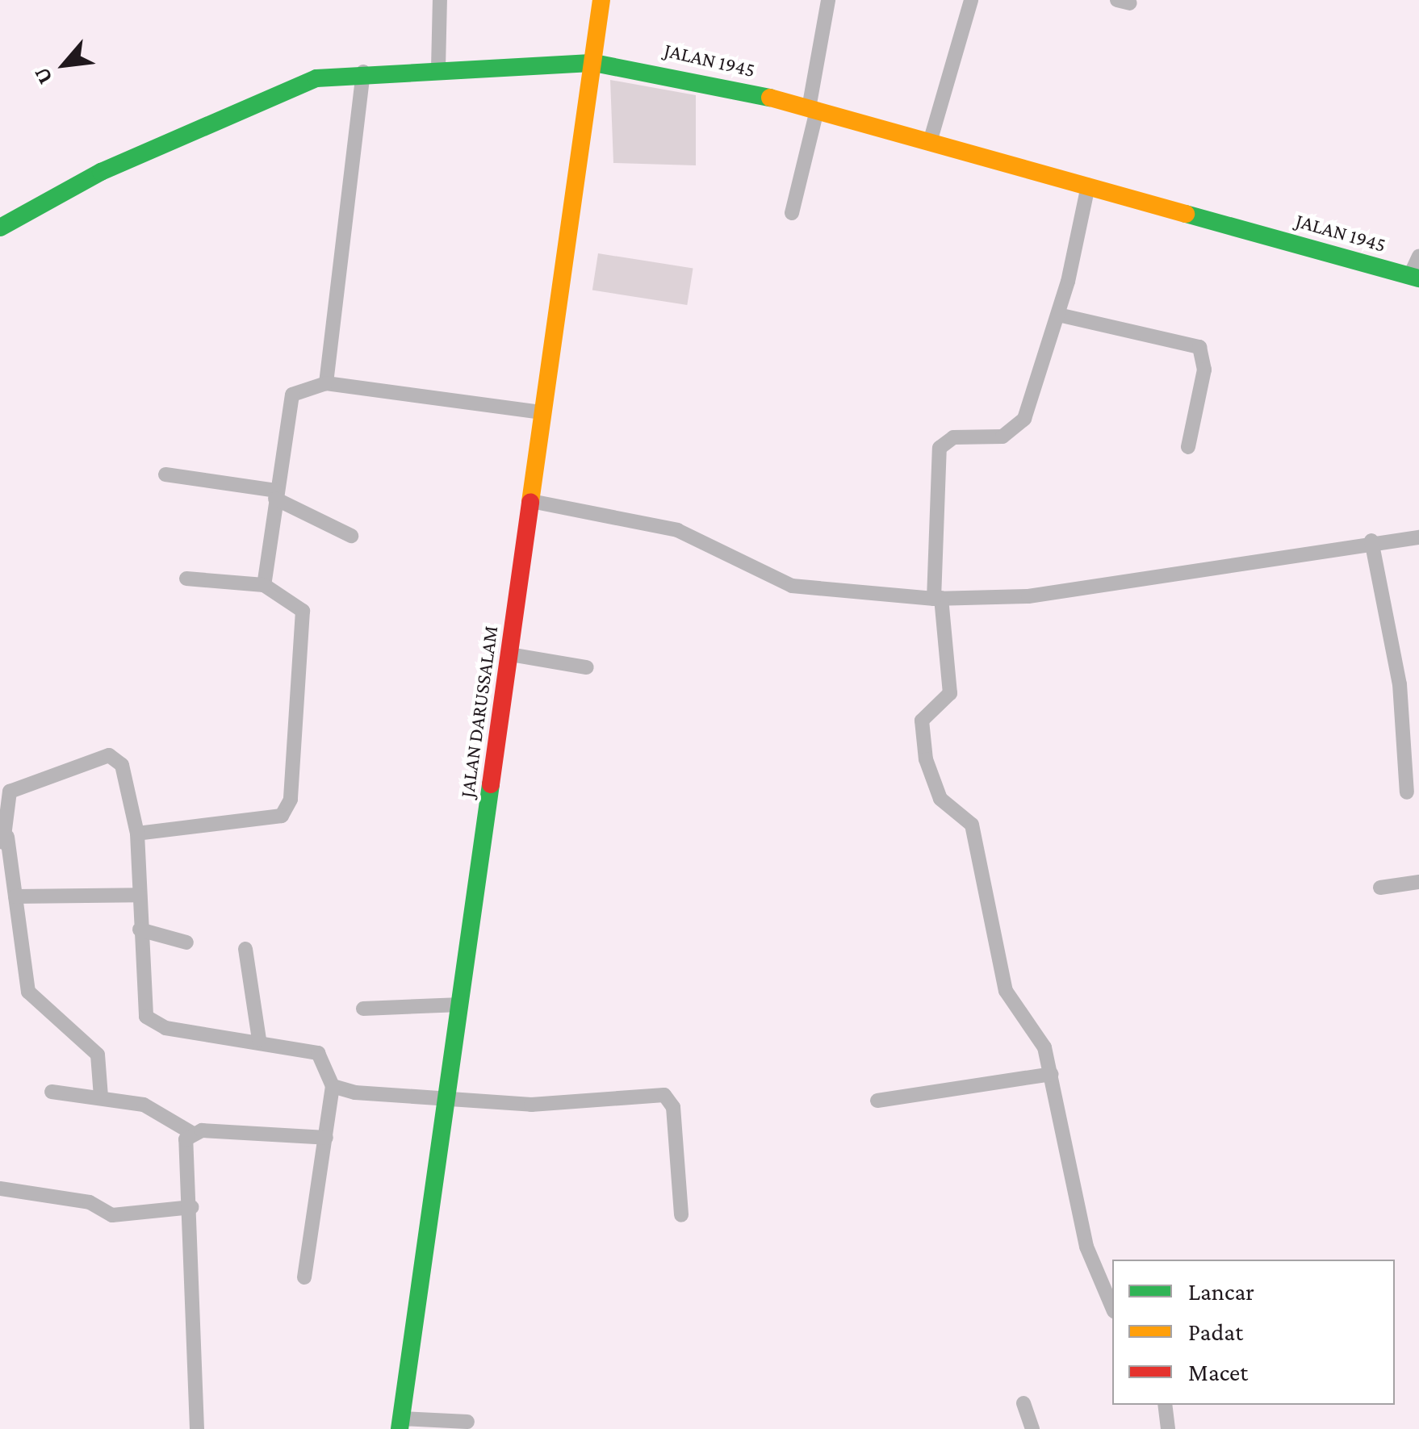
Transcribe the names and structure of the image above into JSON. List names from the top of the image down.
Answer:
{
  "streets": {
    "street": ["JALAN 1945", "JALAN DARUSSALAM"]
  },
  "crossings": [
    ["JALAN 1945", "JALAN DARUSSALAM"]
  ],
  "legend": ["Lancar", "Padat", "Macet"],
  "north": "bottom left"
}
